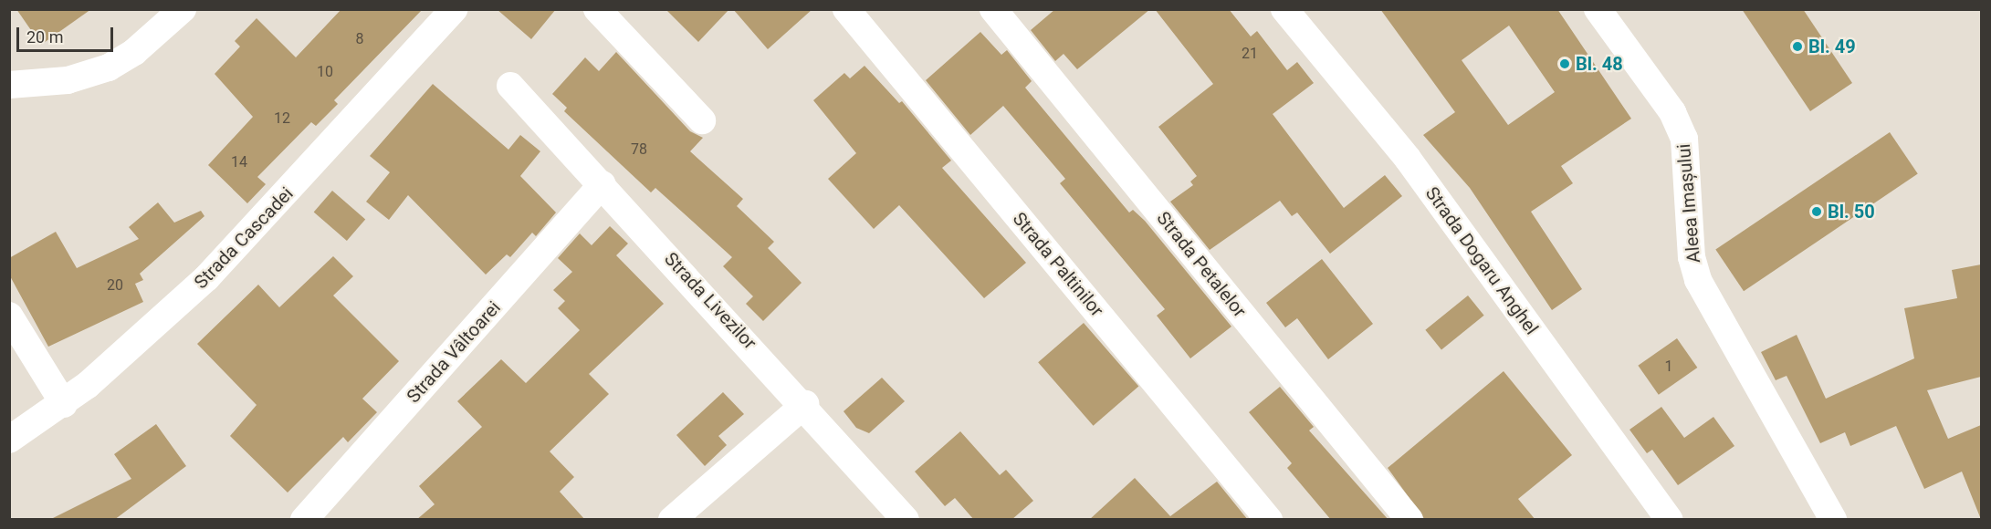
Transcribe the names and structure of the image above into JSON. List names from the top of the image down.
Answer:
{
  "streets": {
    "street": [
      "Aleea Imașului",
      "Strada Cascadei",
      "Strada Dogaru Anghel",
      "Strada Paltinilor",
      "Strada Petalelor",
      "Strada Livezilor",
      "Strada Vâltoarei"
    ]
  },
  "crossings": [
    ["Strada Livezilor", "Strada Vâltoarei"]
  ],
  "places": ["Bl. 49", "Bl. 48", "Bl. 50"],
  "house_numbers": [
    "8",
    "21",
    "10",
    "12",
    "78",
    "14",
    "20",
    "1"
  ],
  "scale_bar": "20 m"
}
